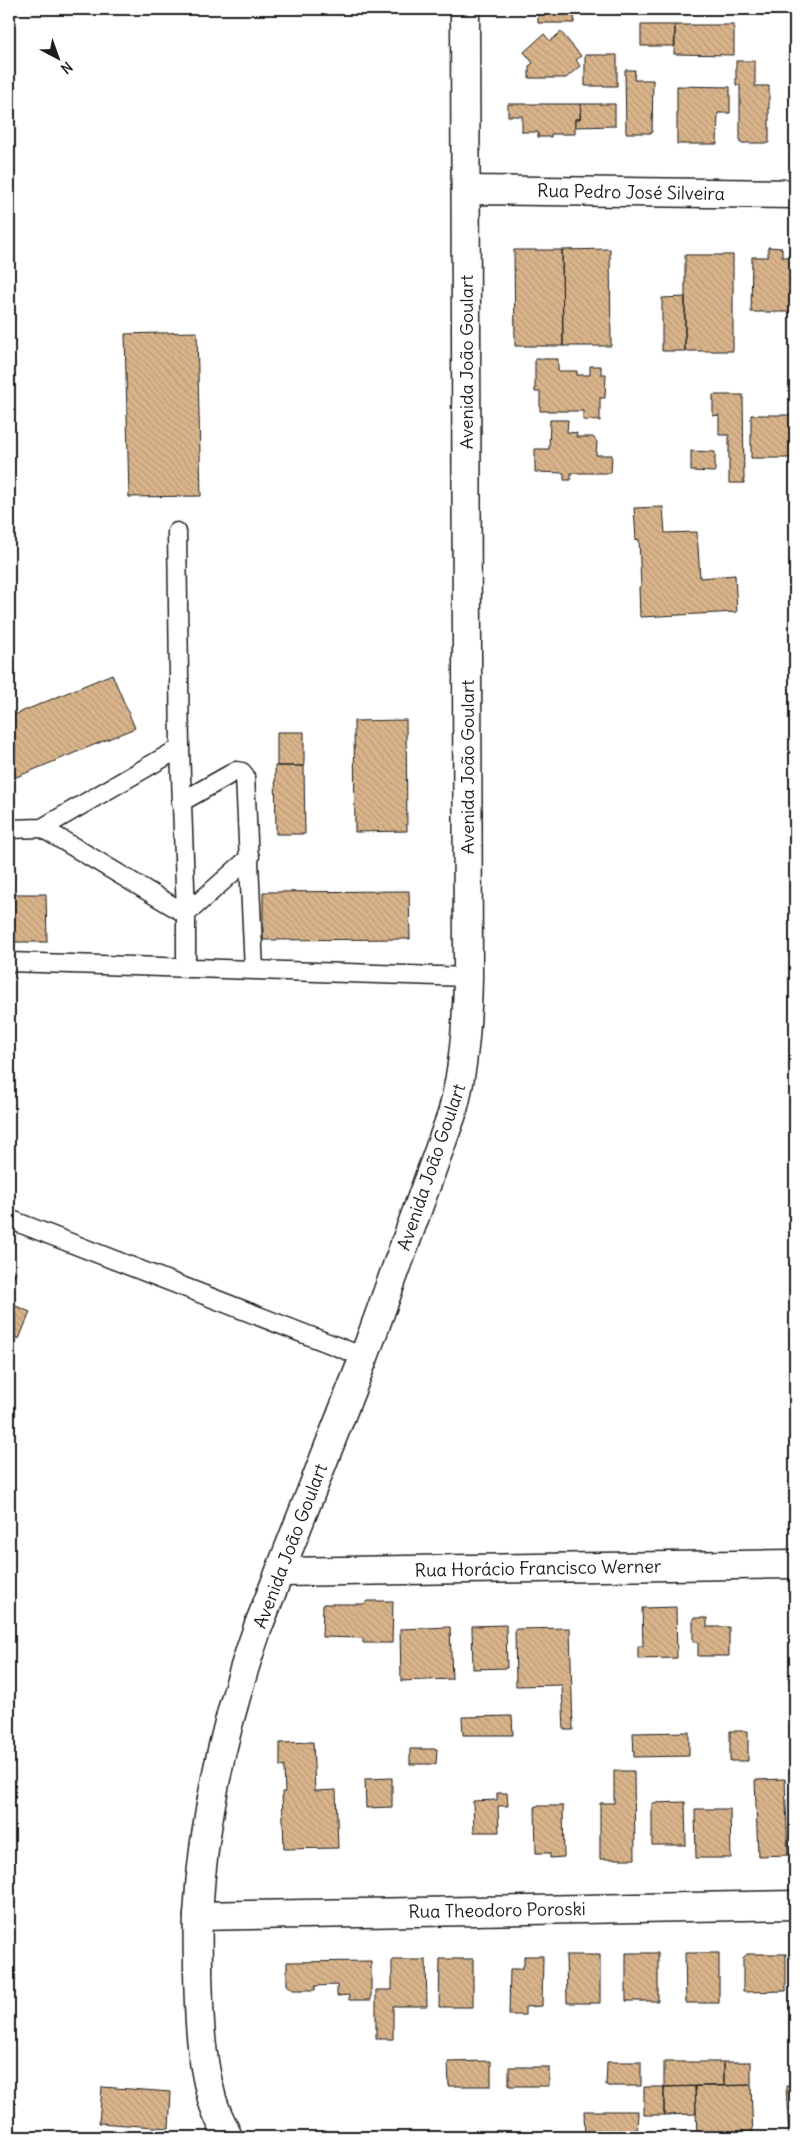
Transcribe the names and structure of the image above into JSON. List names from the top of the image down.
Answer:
{
  "streets": {
    "main road": [
      "Rua Pedro José Silveira",
      "Avenida João Goulart",
      "Rua Horácio Francisco Werner",
      "Rua Theodoro Poroski"
    ]
  },
  "crossings": [
    ["Rua Pedro José Silveira", "Avenida João Goulart"],
    ["Avenida João Goulart", "Rua Horácio Francisco Werner"],
    ["Avenida João Goulart", "Rua Theodoro Poroski"]
  ],
  "north": "bottom right"
}
